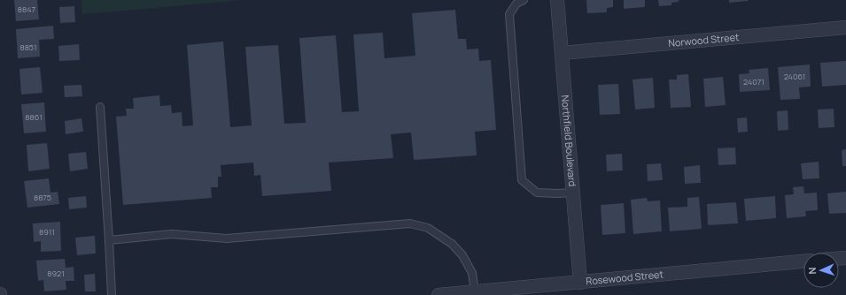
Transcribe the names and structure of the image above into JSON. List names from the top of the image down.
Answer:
{
  "streets": {
    "street": ["Norwood Street", "Northfield Boulevard", "Rosewood Street"]
  },
  "crossings": [
    ["Norwood Street", "Northfield Boulevard"],
    ["Northfield Boulevard", "Rosewood Street"]
  ],
  "house_numbers": [
    "8847",
    "8851",
    "24061",
    "24071",
    "8861",
    "8875",
    "8911",
    "8921"
  ],
  "north": "left"
}
